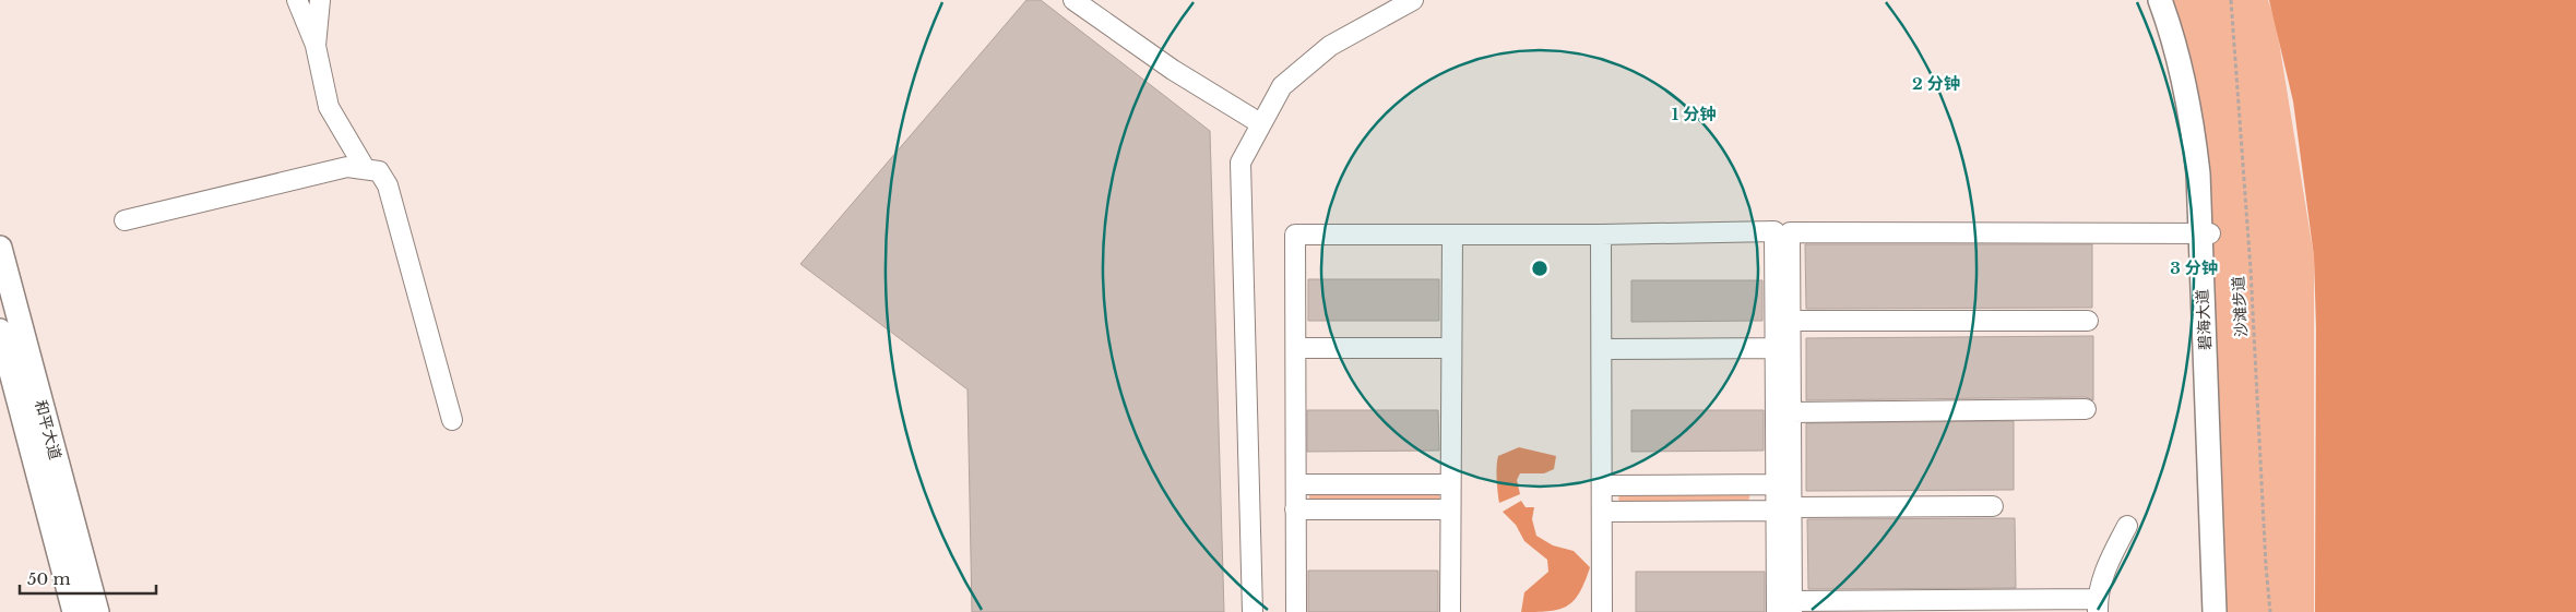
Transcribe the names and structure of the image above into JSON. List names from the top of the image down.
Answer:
{
  "streets": {
    "main road": ["碧海大道", "和平大道"],
    "path": ["沙滩步道"]
  },
  "scale_bar": "50 m",
  "rings": ["2 分钟", "1 分钟", "3 分钟"]
}
